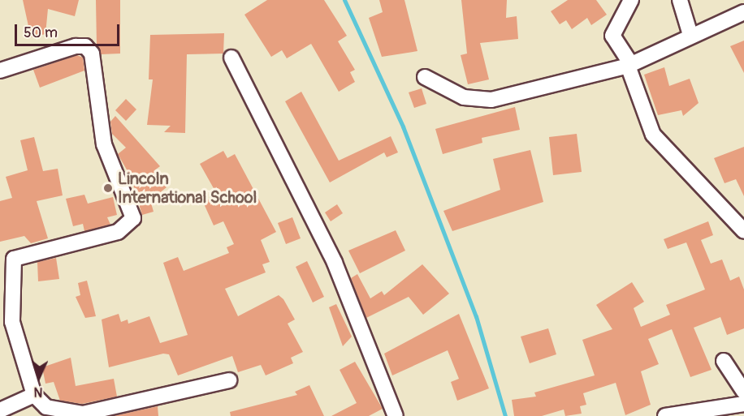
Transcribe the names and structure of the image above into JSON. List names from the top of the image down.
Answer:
{
  "places": ["Lincoln International School"],
  "scale_bar": "50 m",
  "north": "bottom"
}
